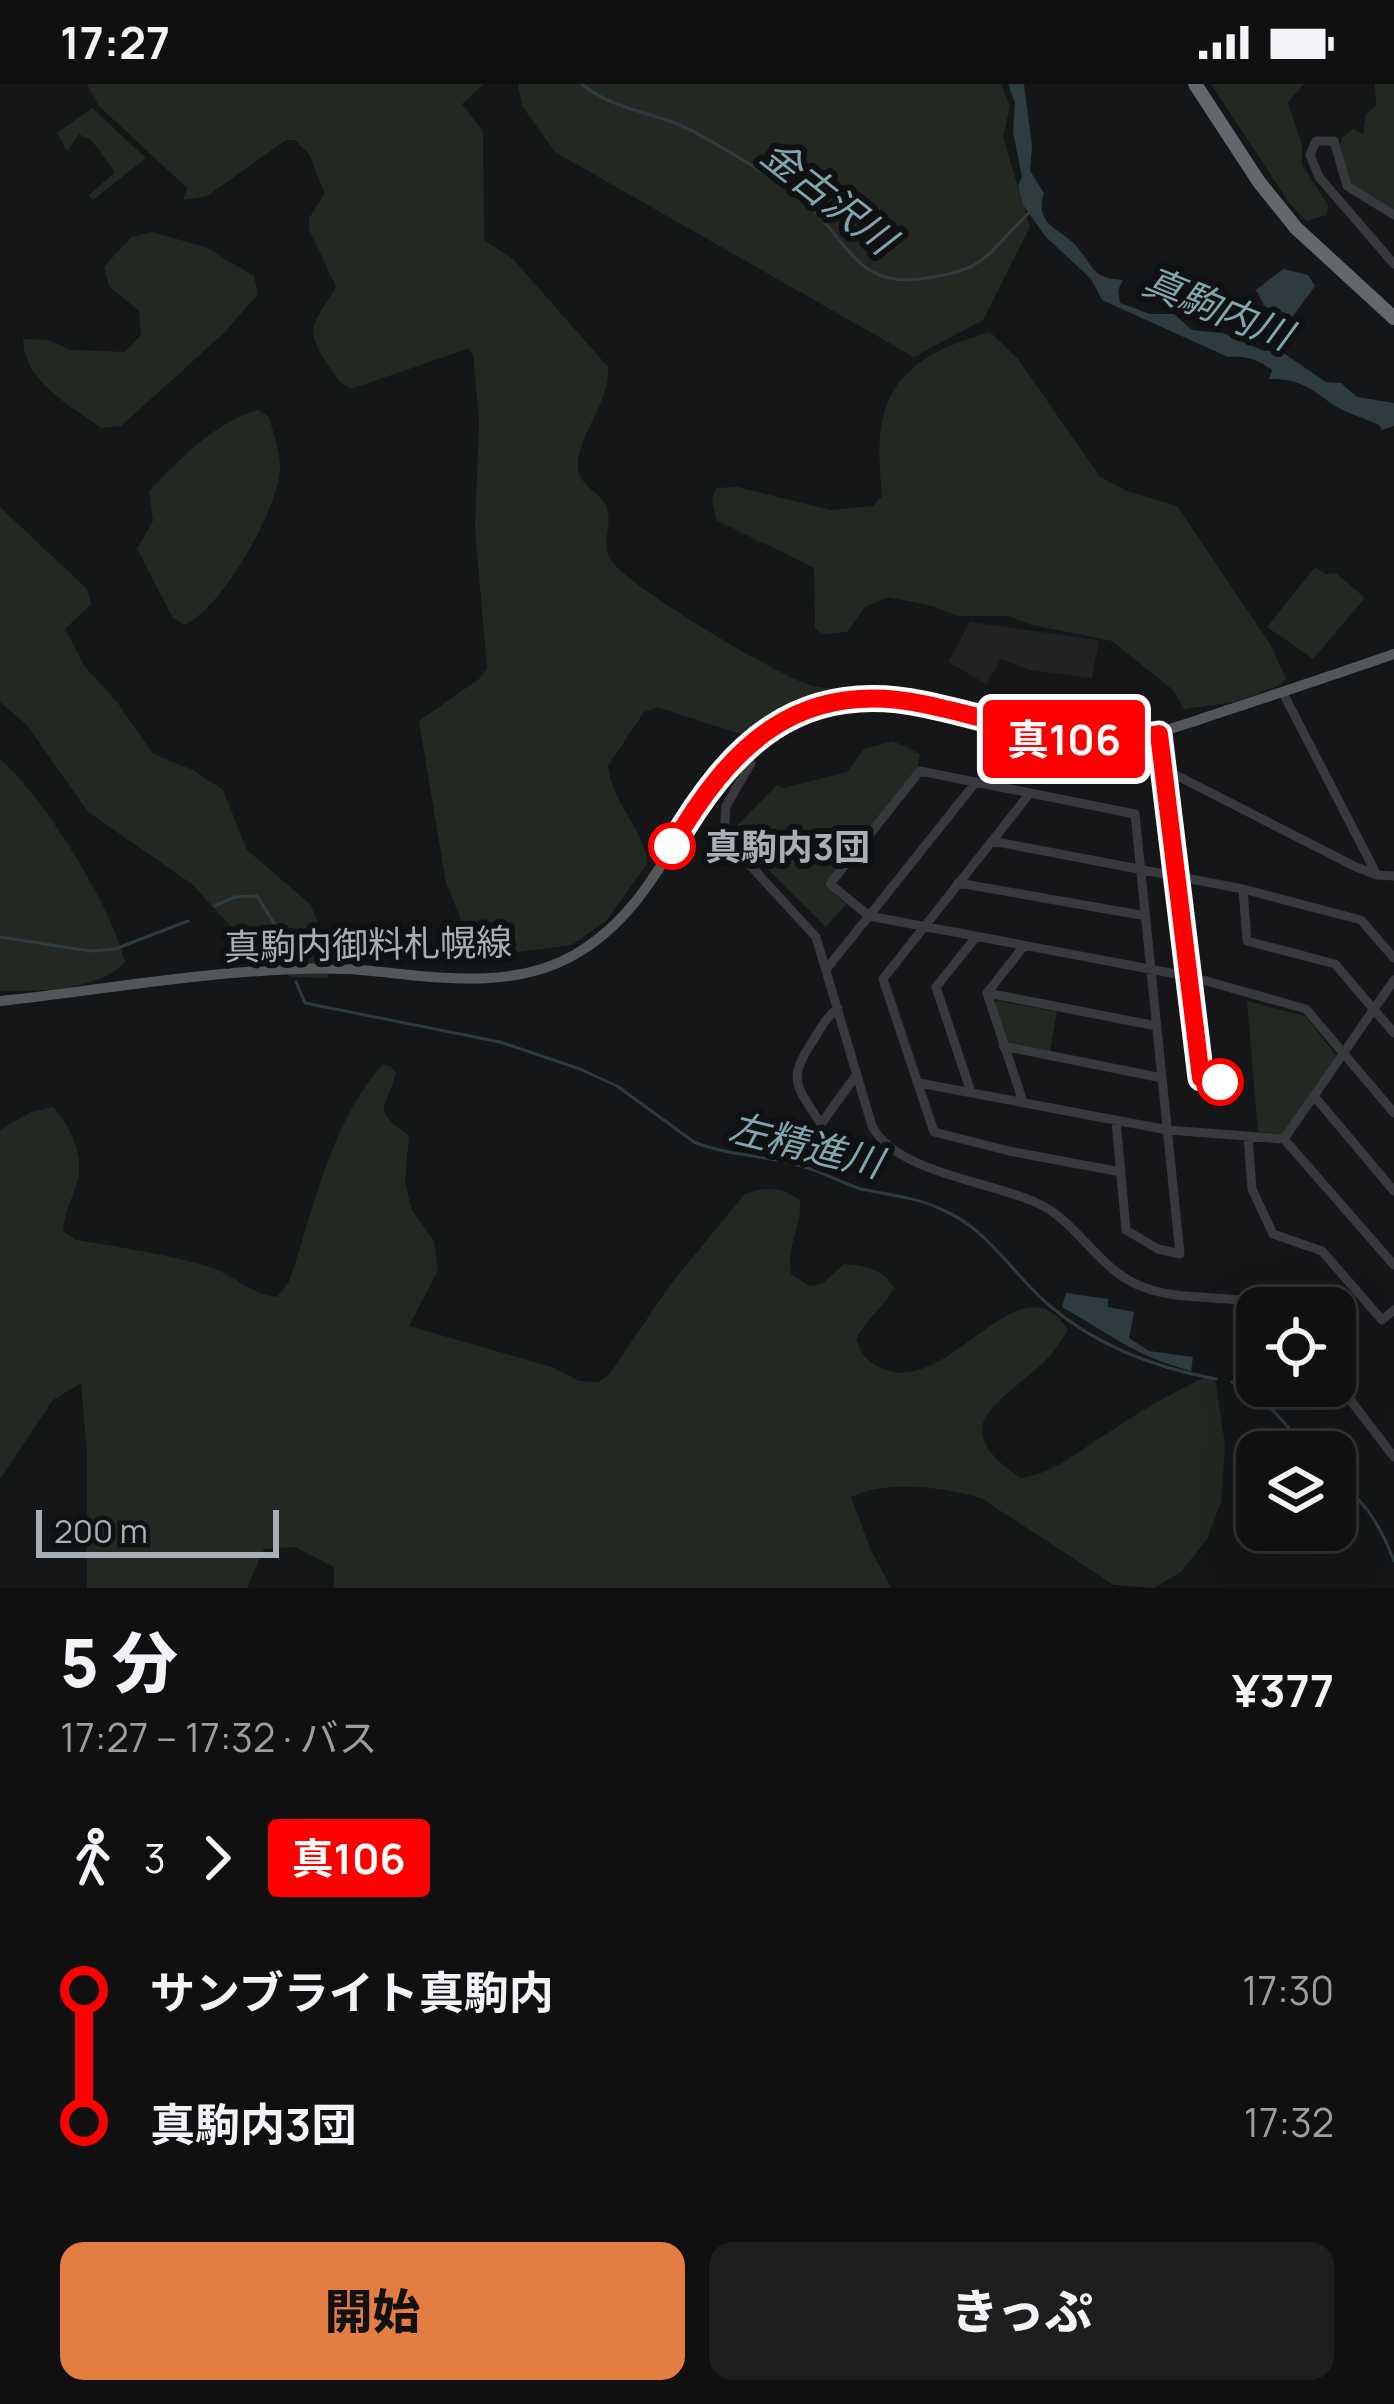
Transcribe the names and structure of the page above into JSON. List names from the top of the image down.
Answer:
{
  "streets": {
    "main road": ["真駒内御料札幌線"]
  },
  "water": ["金古沢川", "真駒内川", "左精進川"],
  "places": ["真駒内3団"],
  "lines": ["bus line 真106"],
  "scale_bar": "200 m",
  "page": {
    "status": "17:27",
    "on_map": "真106",
    "scale": "200 m",
    "heading": ["5 分", "17:27 – 17:32 · バス", "¥377"],
    "legs": ["3", "真106"],
    "list": [
      {
        "name": "サンブライト真駒内",
        "value": "17:30"
      },
      {
        "name": "真駒内3団",
        "value": "17:32"
      }
    ],
    "buttons": ["開始", "きっぷ"]
  }
}
